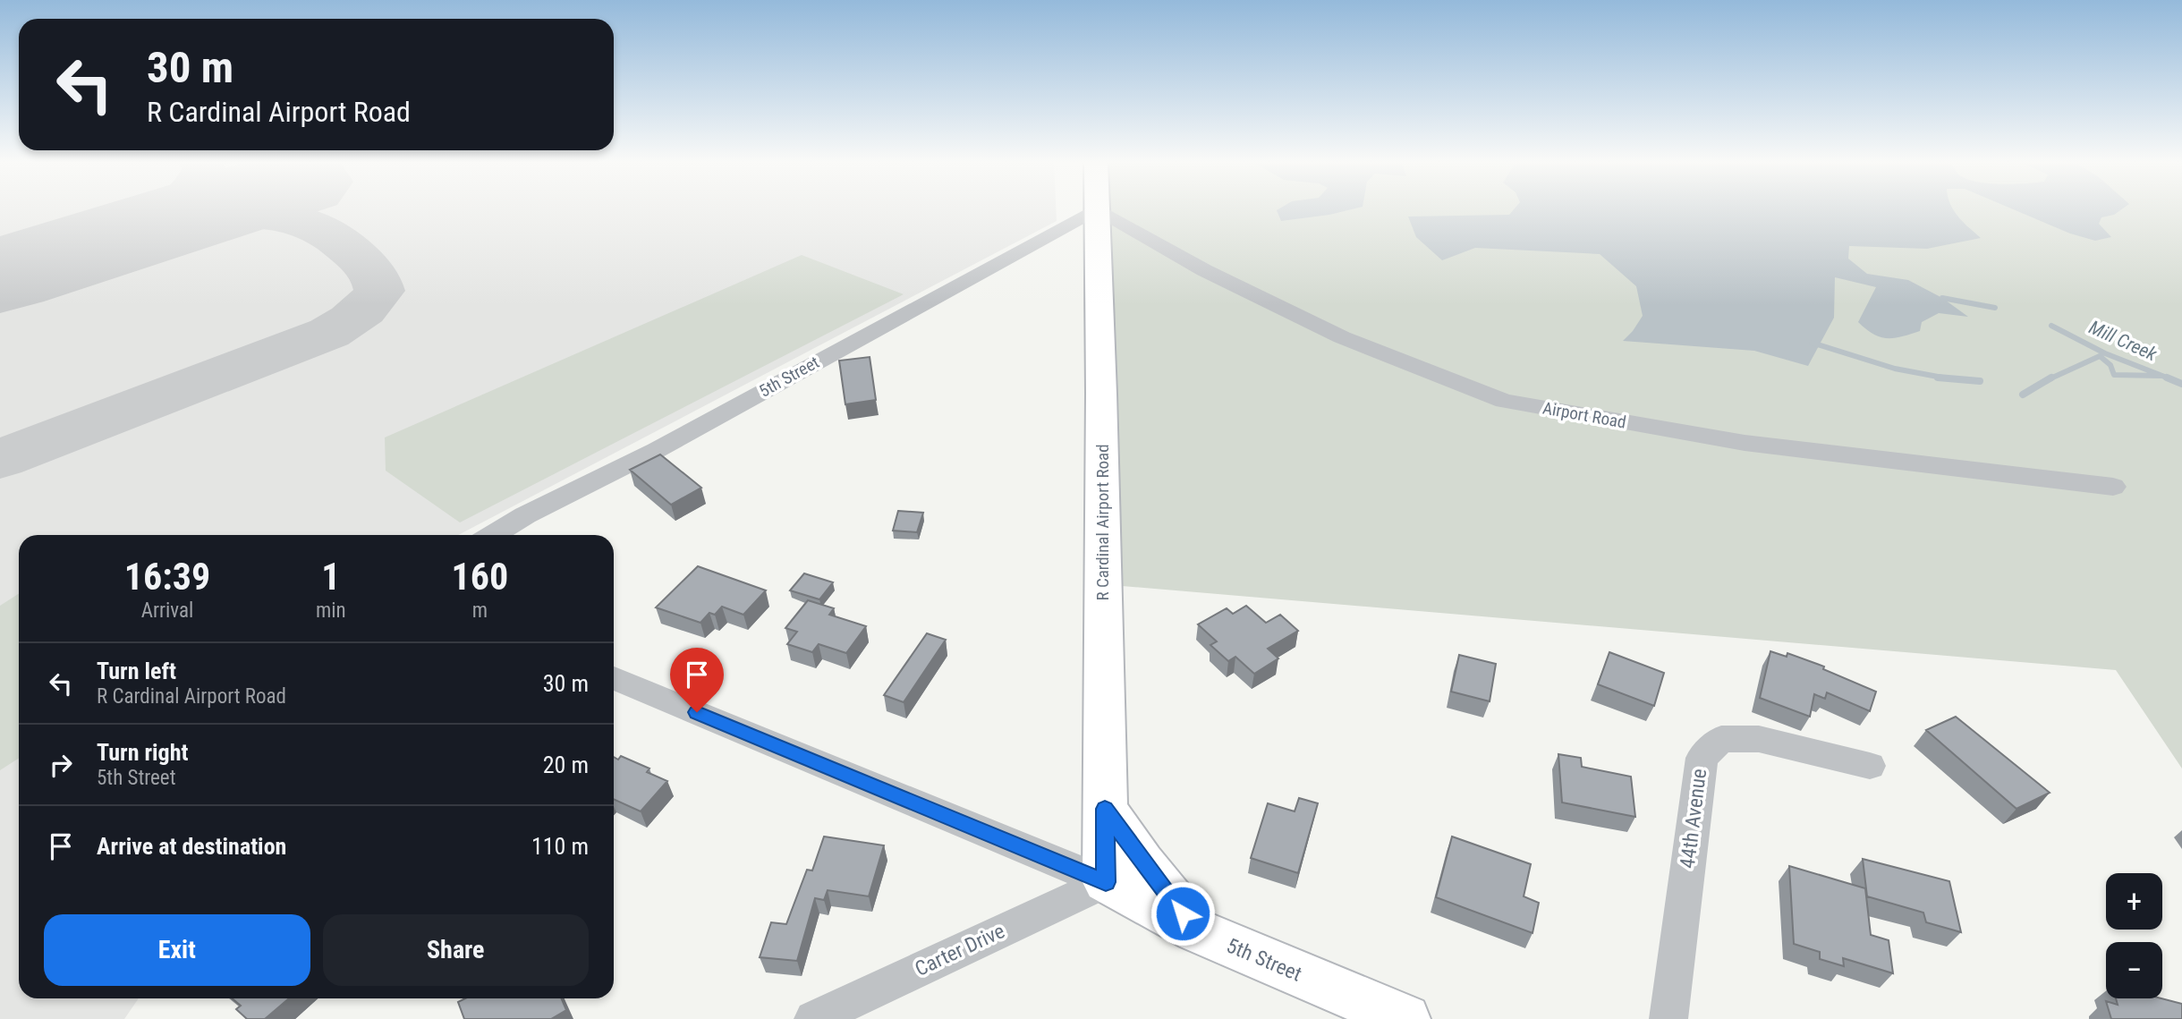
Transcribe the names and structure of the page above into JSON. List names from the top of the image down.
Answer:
{
  "streets": {
    "main road": ["5th Street", "R Cardinal Airport Road"],
    "street": ["Airport Road", "44th Avenue", "Carter Drive"]
  },
  "crossings": [
    ["5th Street", "R Cardinal Airport Road"],
    ["5th Street", "Carter Drive"],
    ["R Cardinal Airport Road", "Carter Drive"]
  ],
  "water": ["Mill Creek"],
  "page": {
    "turn": ["30 m", "R Cardinal Airport Road"],
    "eta": [
      "16:39",
      "Arrival",
      "1",
      "min",
      "160",
      "m"
    ],
    "list": [
      {
        "name": "Turn left",
        "note": "R Cardinal Airport Road",
        "value": "30 m"
      },
      {
        "name": "Turn right",
        "note": "5th Street",
        "value": "20 m"
      },
      {
        "name": "Arrive at destination",
        "value": "110 m"
      }
    ],
    "map_buttons": ["+", "−"],
    "buttons": ["Exit", "Share"]
  }
}
